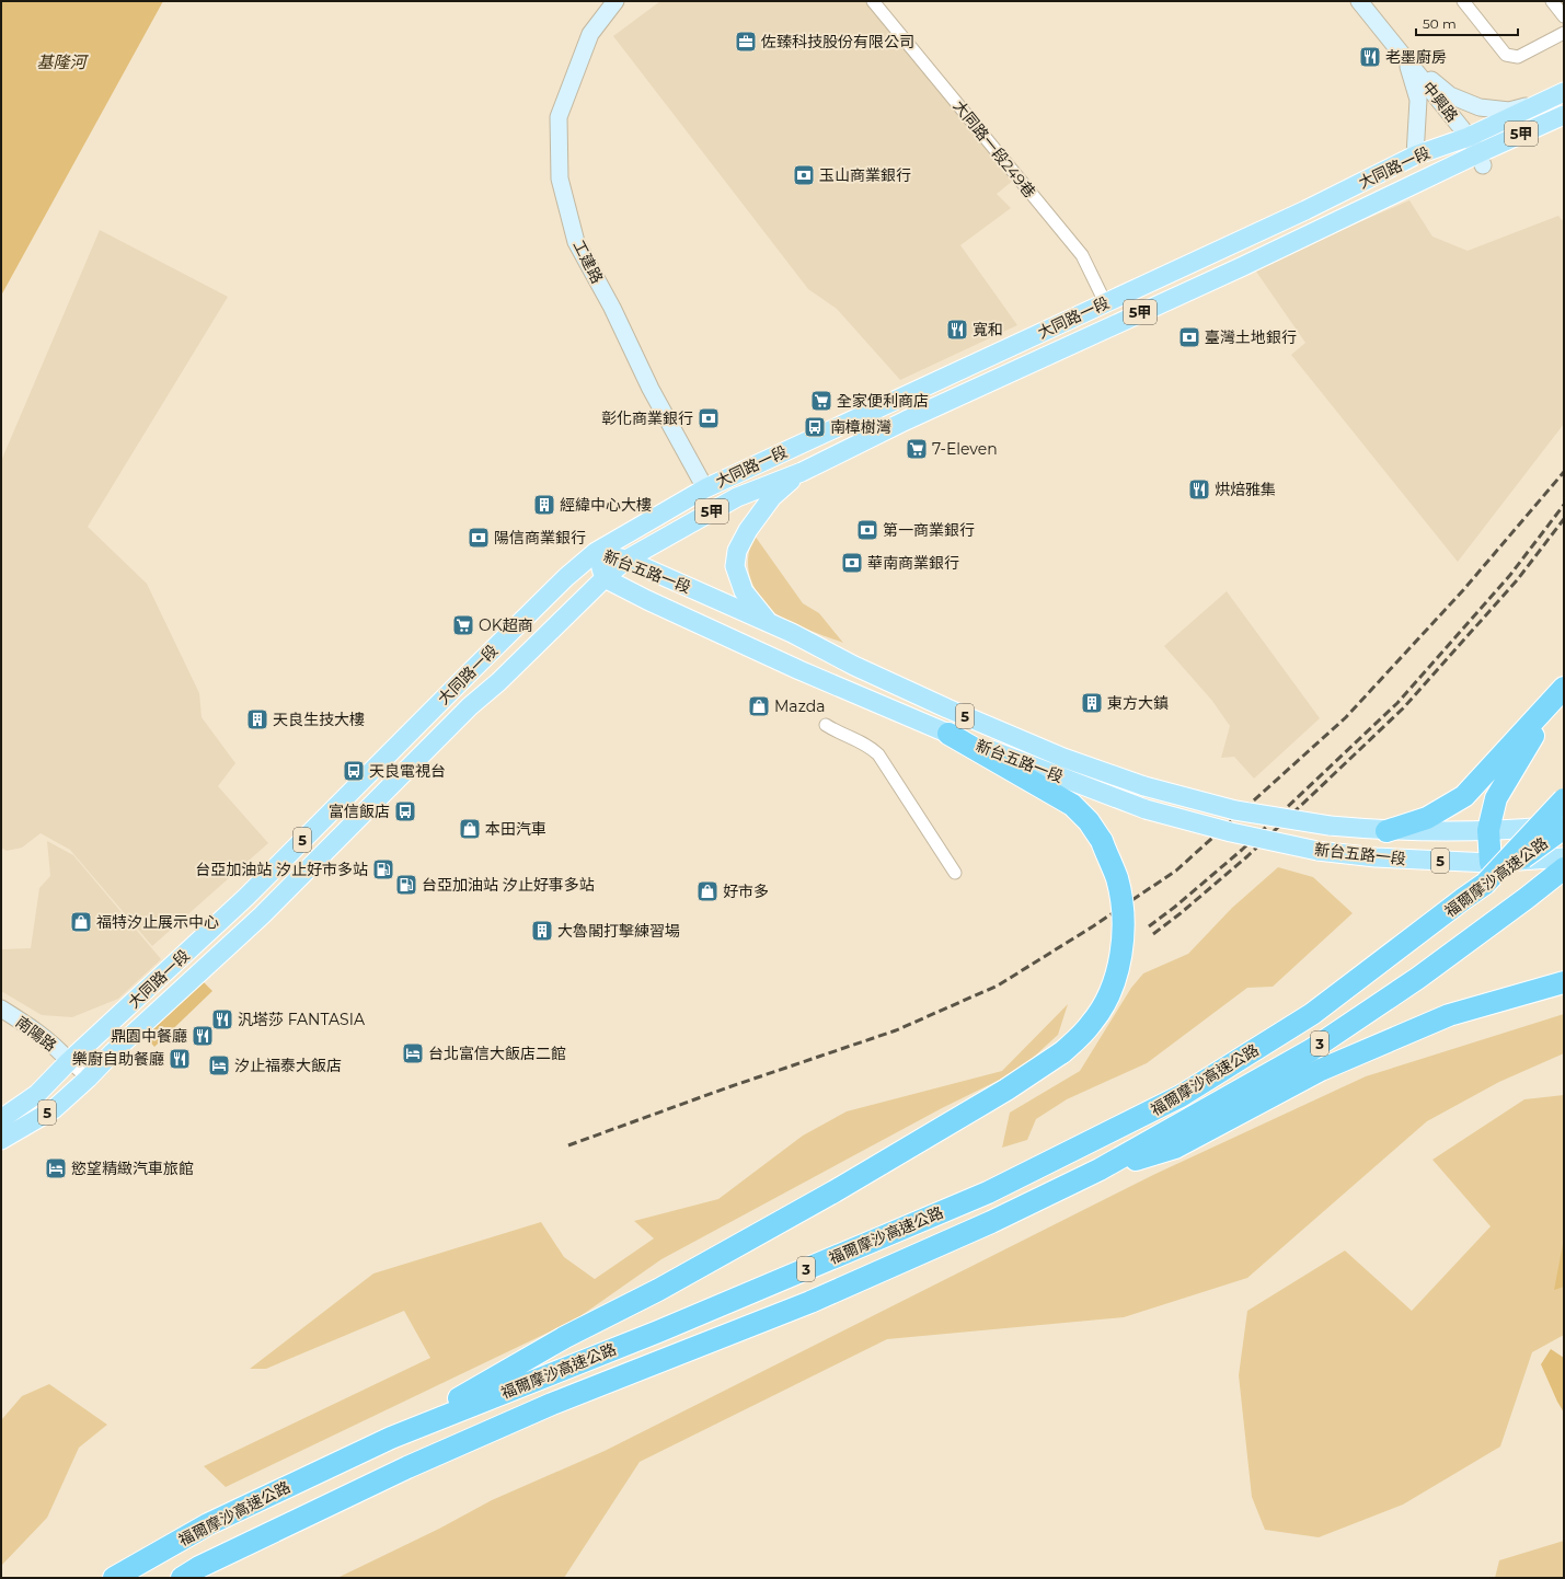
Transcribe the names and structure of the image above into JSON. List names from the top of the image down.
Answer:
{
  "streets": {
    "highway": ["福爾摩沙高速公路", "3"],
    "main road": [
      "5甲",
      "大同路一段",
      "新台五路一段",
      "5"
    ],
    "street": [
      "中興路",
      "大同路一段249巷",
      "工建路",
      "南陽路"
    ]
  },
  "crossings": [
    ["中興路", "大同路一段"],
    ["大同路一段249巷", "大同路一段"],
    ["大同路一段", "工建路"],
    ["大同路一段", "新台五路一段"],
    ["大同路一段", "南陽路"],
    ["新台五路一段", "福爾摩沙高速公路"]
  ],
  "water": ["基隆河"],
  "places": {
    "office": ["佐臻科技股份有限公司"],
    "restaurant": [
      "老墨廚房",
      "寬和",
      "烘焙雅集",
      "汎塔莎 FANTASIA",
      "鼎園中餐廳",
      "樂廚自助餐廳"
    ],
    "bank": [
      "玉山商業銀行",
      "臺灣土地銀行",
      "彰化商業銀行",
      "第一商業銀行",
      "陽信商業銀行",
      "華南商業銀行"
    ],
    "supermarket": ["全家便利商店", "7-Eleven", "OK超商"],
    "bus stop": ["南樟樹灣", "天良電視台", "富信飯店"],
    "building": [
      "經緯中心大樓",
      "東方大鎮",
      "天良生技大樓",
      "大魯閣打擊練習場"
    ],
    "shop": [
      "Mazda",
      "本田汽車",
      "好市多",
      "福特汐止展示中心"
    ],
    "fuel station": ["台亞加油站 汐止好市多站", "台亞加油站 汐止好事多站"],
    "hotel": ["台北富信大飯店二館", "汐止福泰大飯店", "慾望精緻汽車旅館"]
  },
  "scale_bar": "50 m"
}
